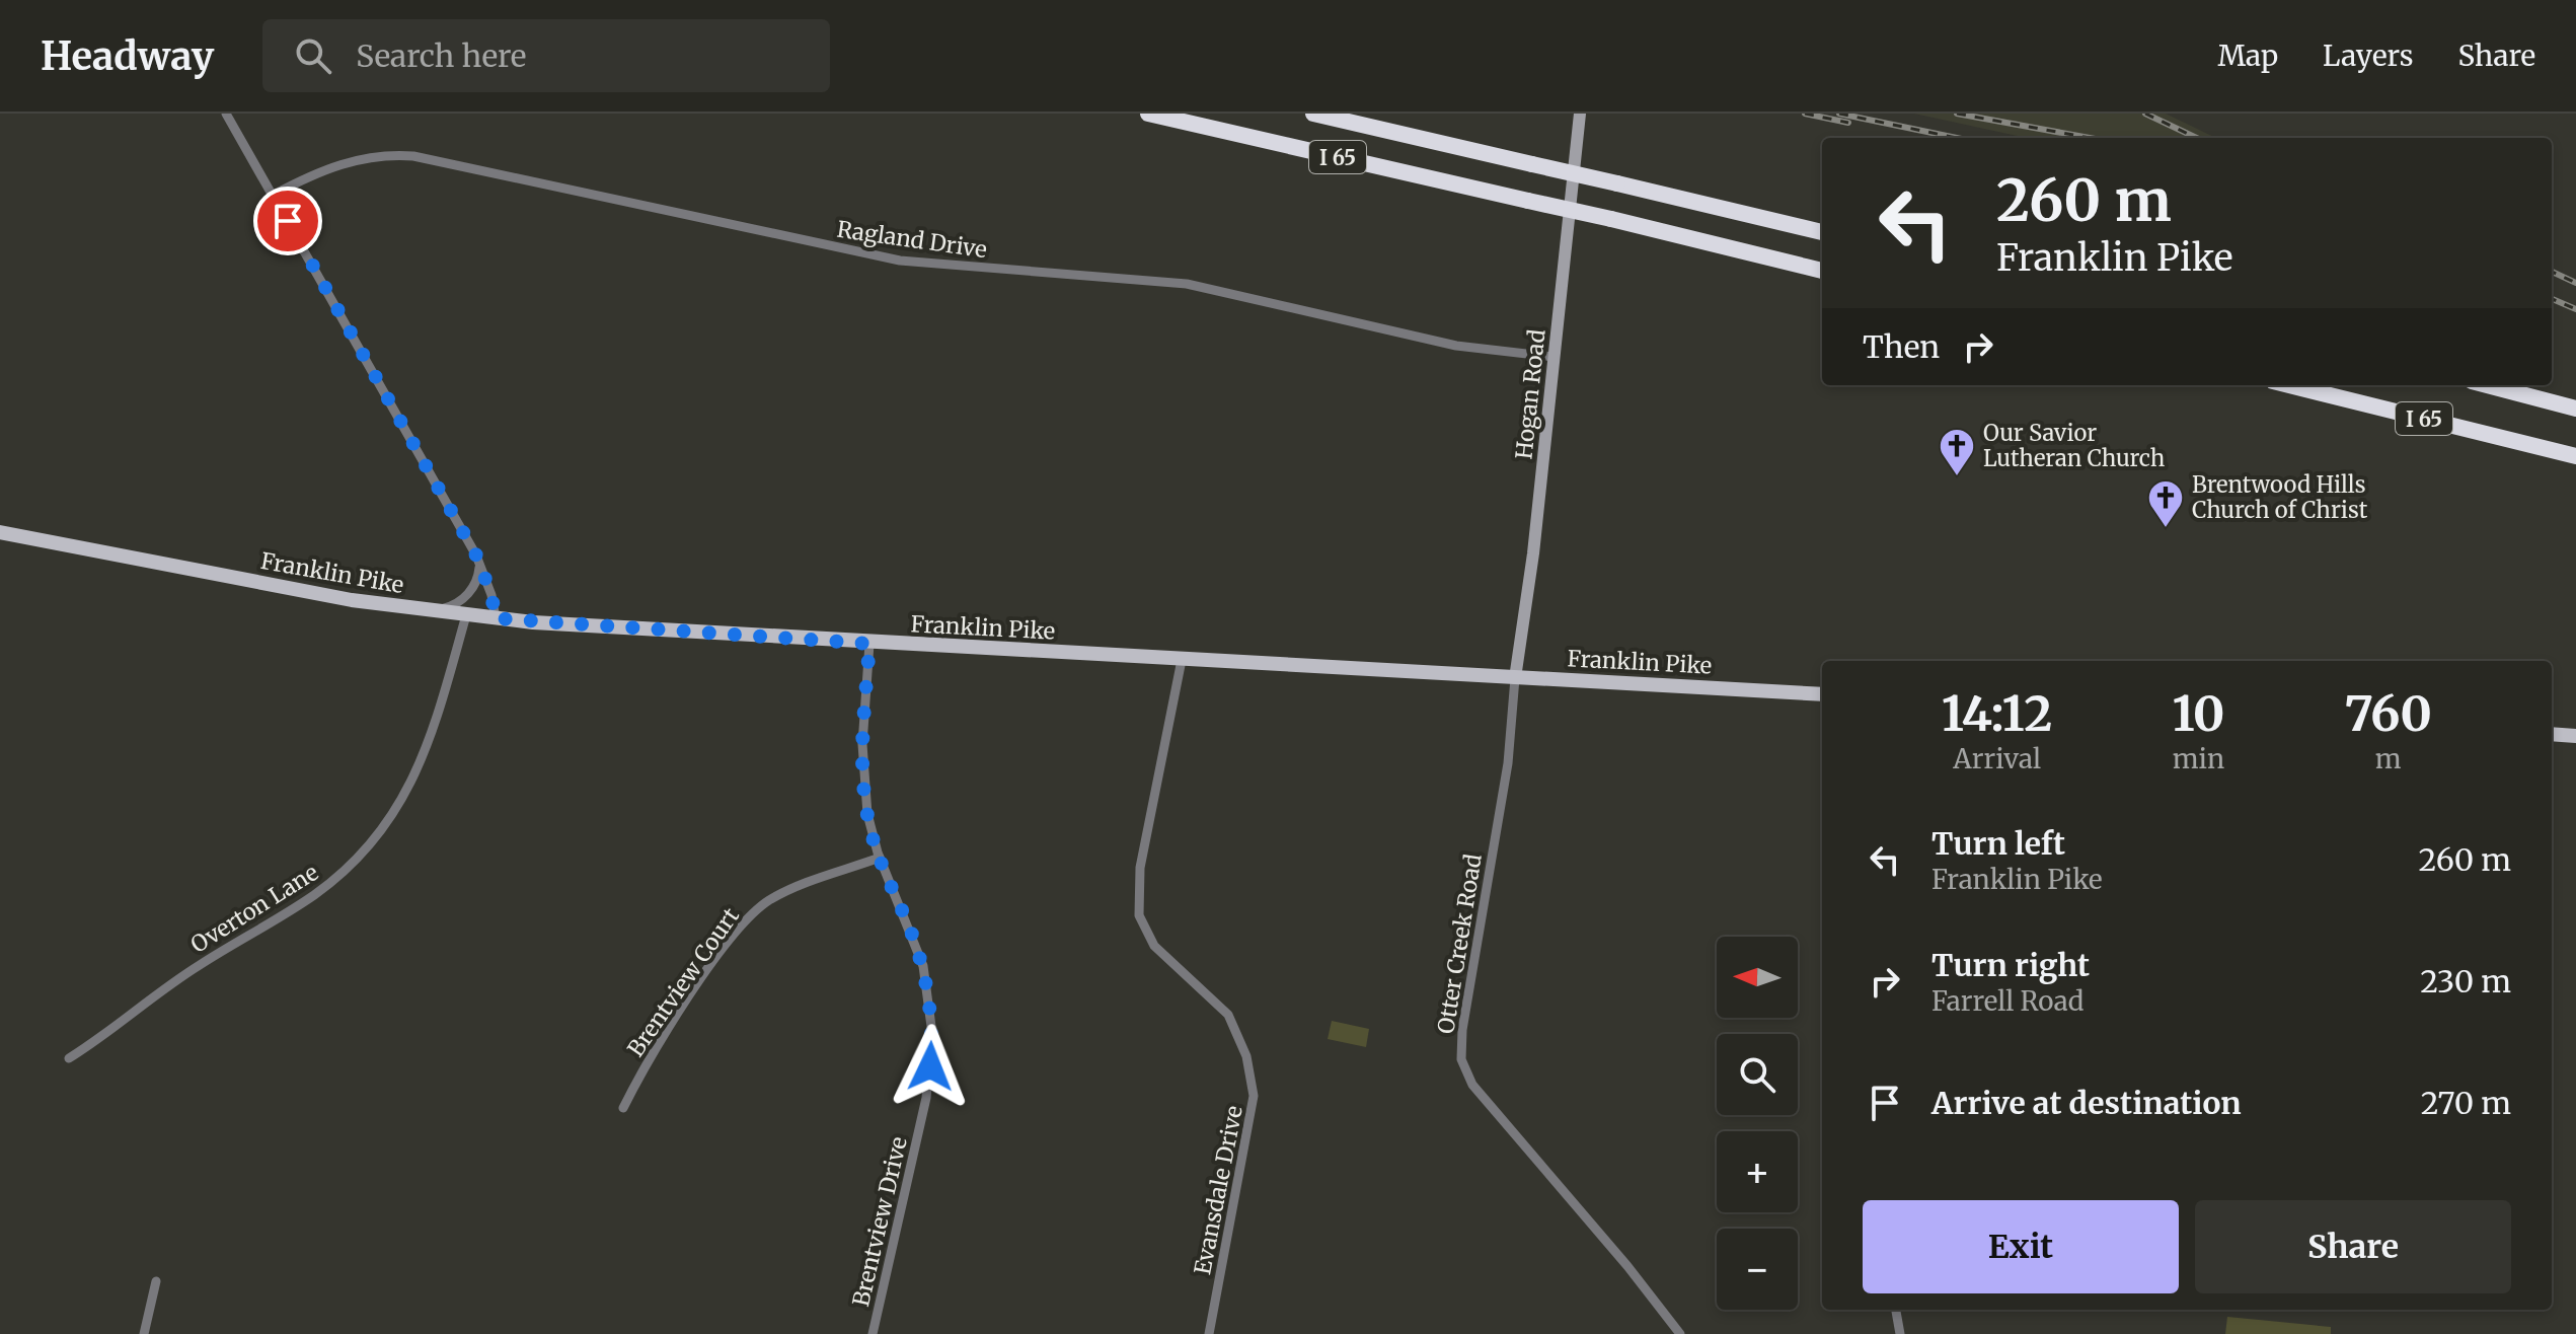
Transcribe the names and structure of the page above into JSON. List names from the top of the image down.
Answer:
{
  "streets": {
    "highway": ["I 65"],
    "main road": ["Franklin Pike"],
    "street": [
      "Ragland Drive",
      "Hogan Road",
      "Overton Lane",
      "Otter Creek Road",
      "Brentview Court",
      "Evansdale Drive",
      "Brentview Drive"
    ]
  },
  "crossings": [
    ["Ragland Drive", "Hogan Road"],
    ["Hogan Road", "Franklin Pike"],
    ["Hogan Road", "Otter Creek Road"],
    ["Franklin Pike", "Overton Lane"],
    ["Franklin Pike", "Otter Creek Road"],
    ["Franklin Pike", "Evansdale Drive"],
    ["Franklin Pike", "Brentview Drive"],
    ["Brentview Court", "Brentview Drive"]
  ],
  "places": {
    "church": ["Our Savior Lutheran Church", "Brentwood Hills Church of Christ"]
  },
  "north": "left",
  "page": {
    "header": "Headway",
    "search": "Search here",
    "nav": ["Map", "Layers", "Share"],
    "turn": ["260 m", "Franklin Pike"],
    "then": "Then",
    "eta": [
      "14:12",
      "Arrival",
      "10",
      "min",
      "760",
      "m"
    ],
    "list": [
      {
        "name": "Turn left",
        "note": "Franklin Pike",
        "value": "260 m"
      },
      {
        "name": "Turn right",
        "note": "Farrell Road",
        "value": "230 m"
      },
      {
        "name": "Arrive at destination",
        "value": "270 m"
      }
    ],
    "map_buttons": ["+", "−"],
    "buttons": ["Exit", "Share"]
  }
}
